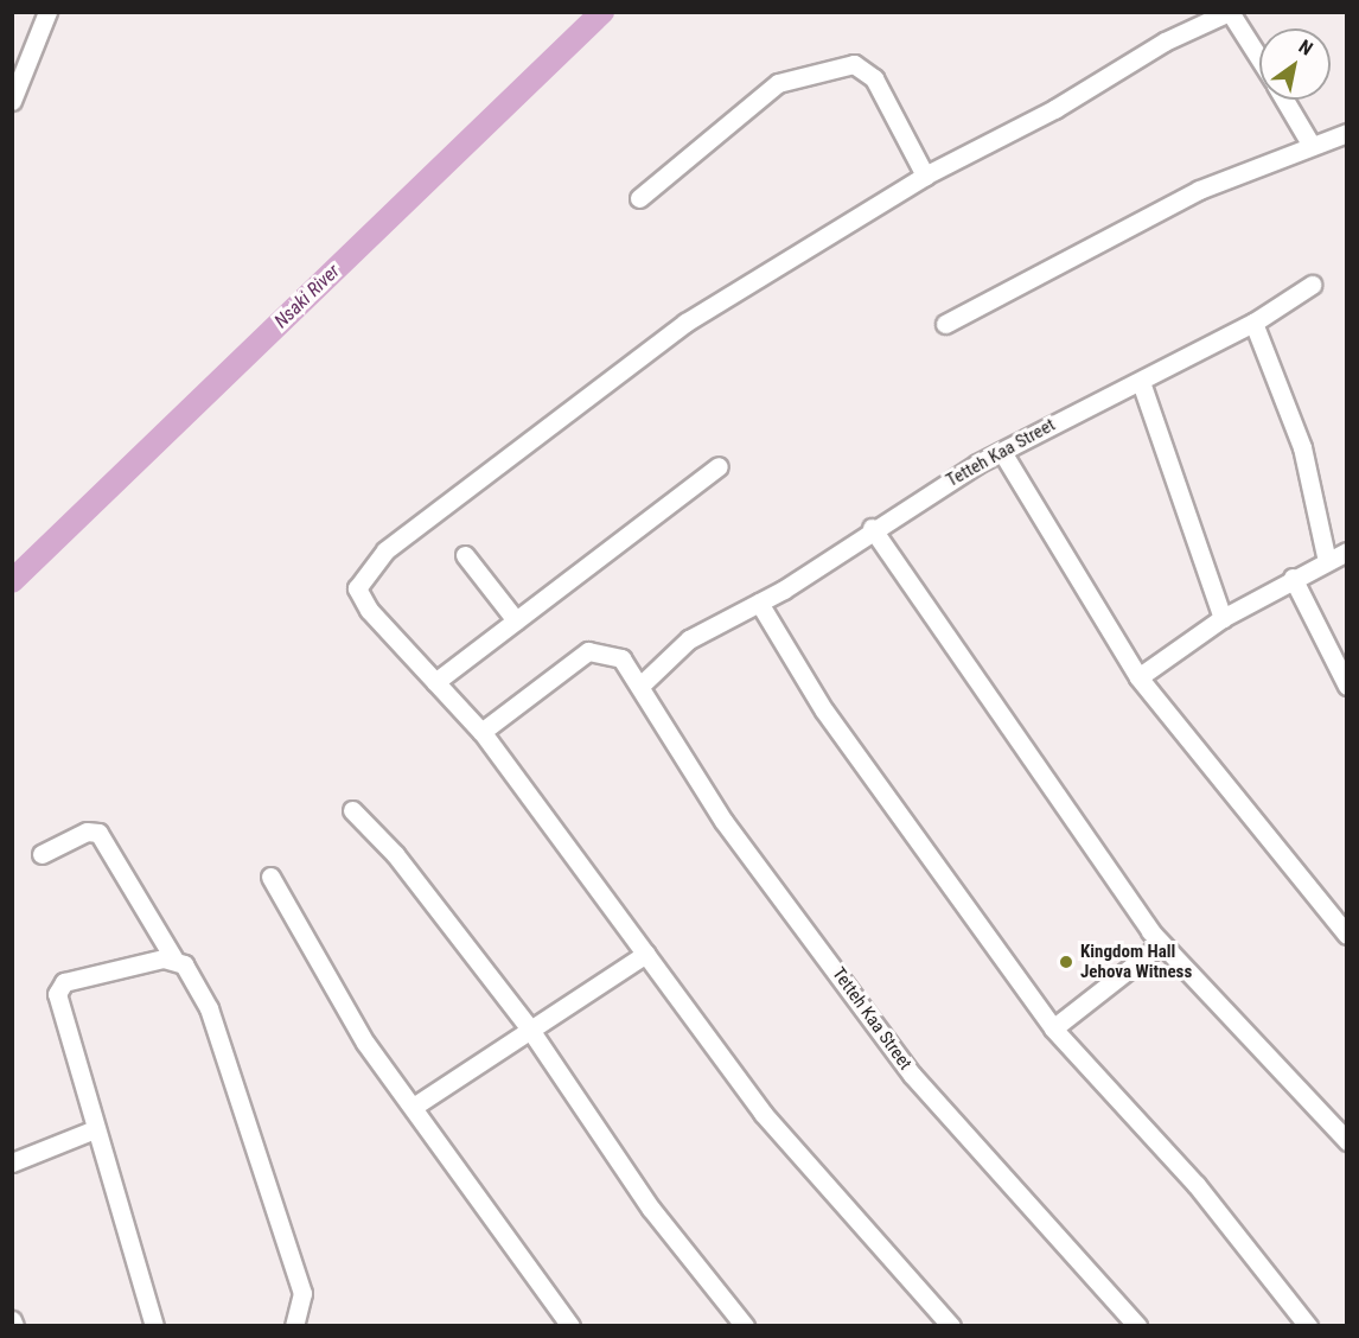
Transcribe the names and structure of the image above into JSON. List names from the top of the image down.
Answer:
{
  "streets": {
    "street": ["Tetteh Kaa Street"]
  },
  "water": ["Nsaki River"],
  "places": ["Kingdom Hall Jehova Witness"],
  "north": "top right"
}
